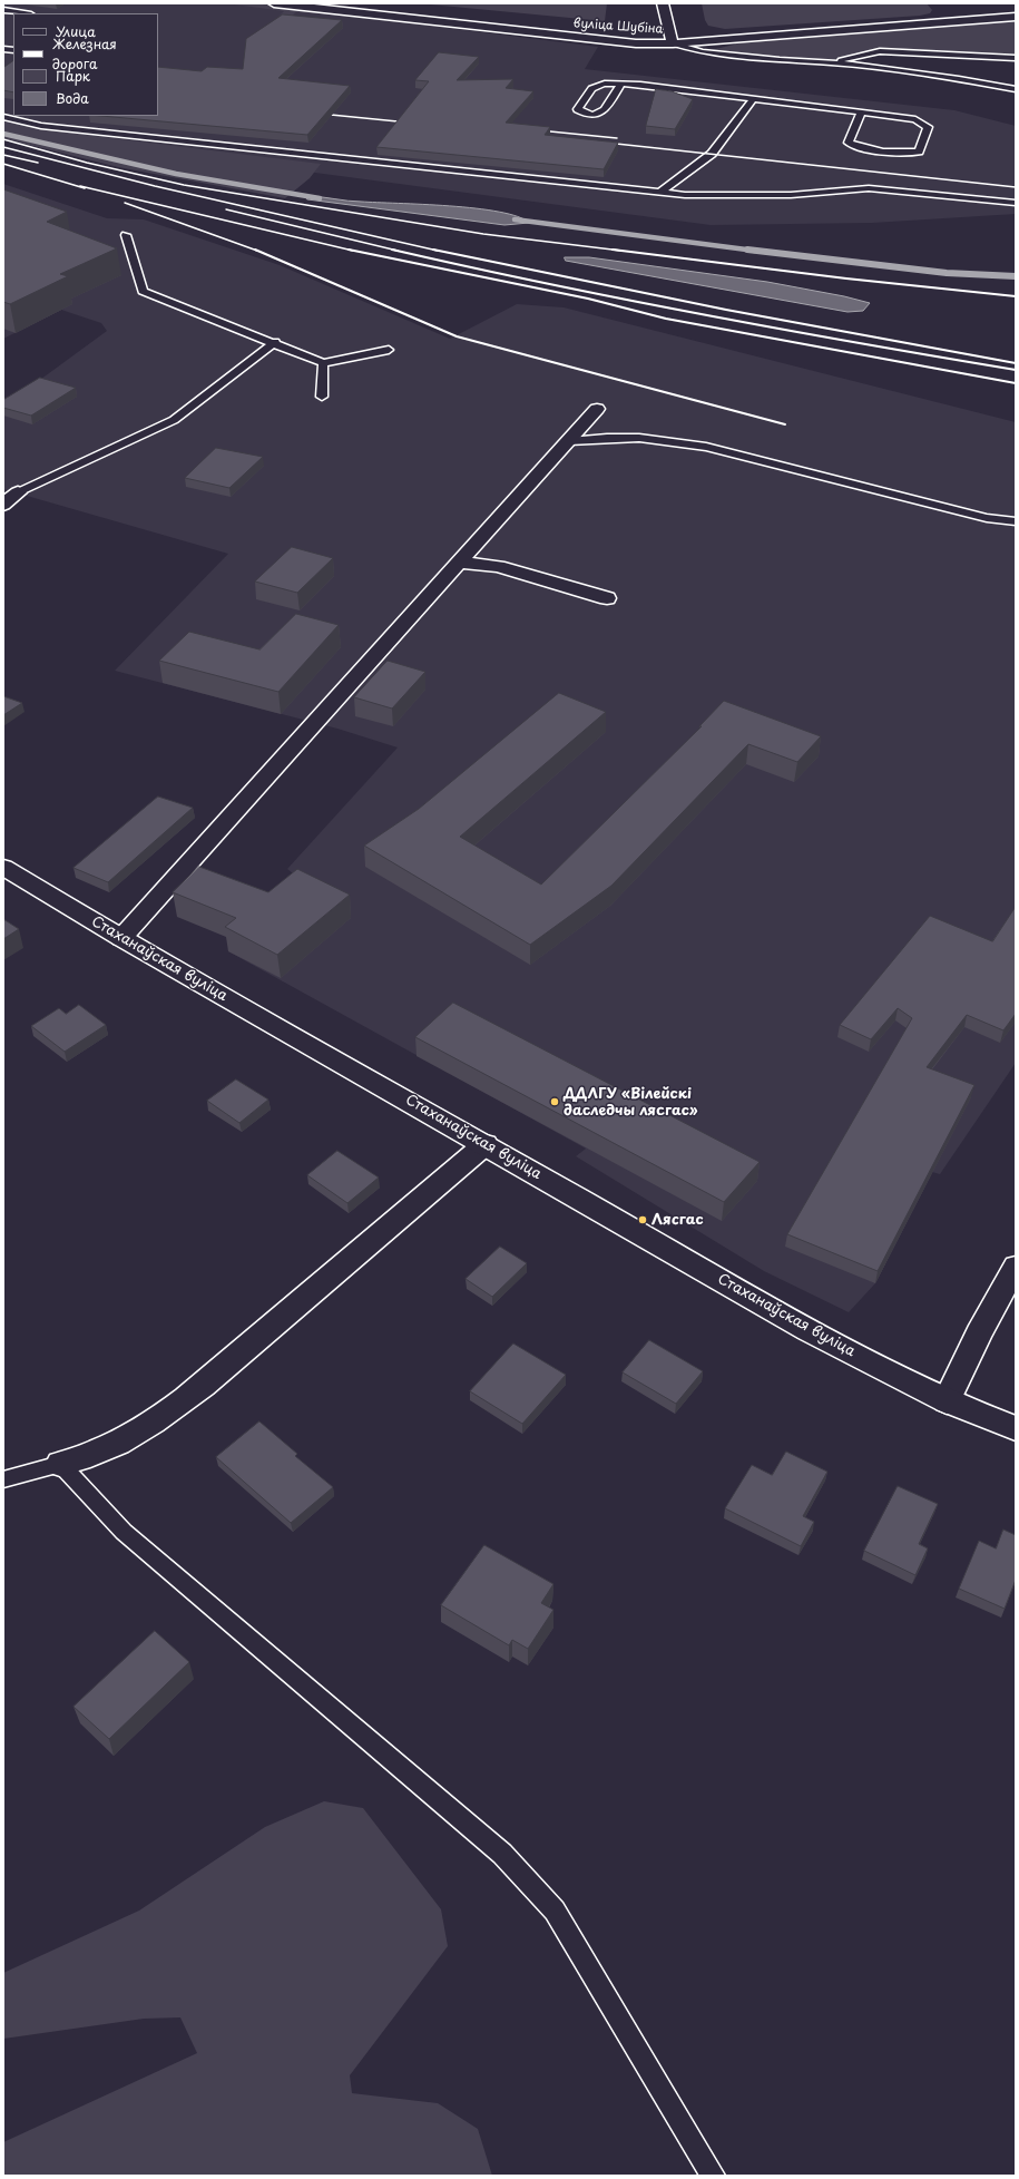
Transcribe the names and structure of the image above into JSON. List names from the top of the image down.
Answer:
{
  "streets": {
    "street": ["вуліца Шубіна", "Стаханаўская вуліца"]
  },
  "places": ["ДДЛГУ «Вілейскі даследчы лясгас»", "Лясгас"],
  "legend": [
    "Улица",
    "Железная дорога",
    "Парк",
    "Вода"
  ]
}
